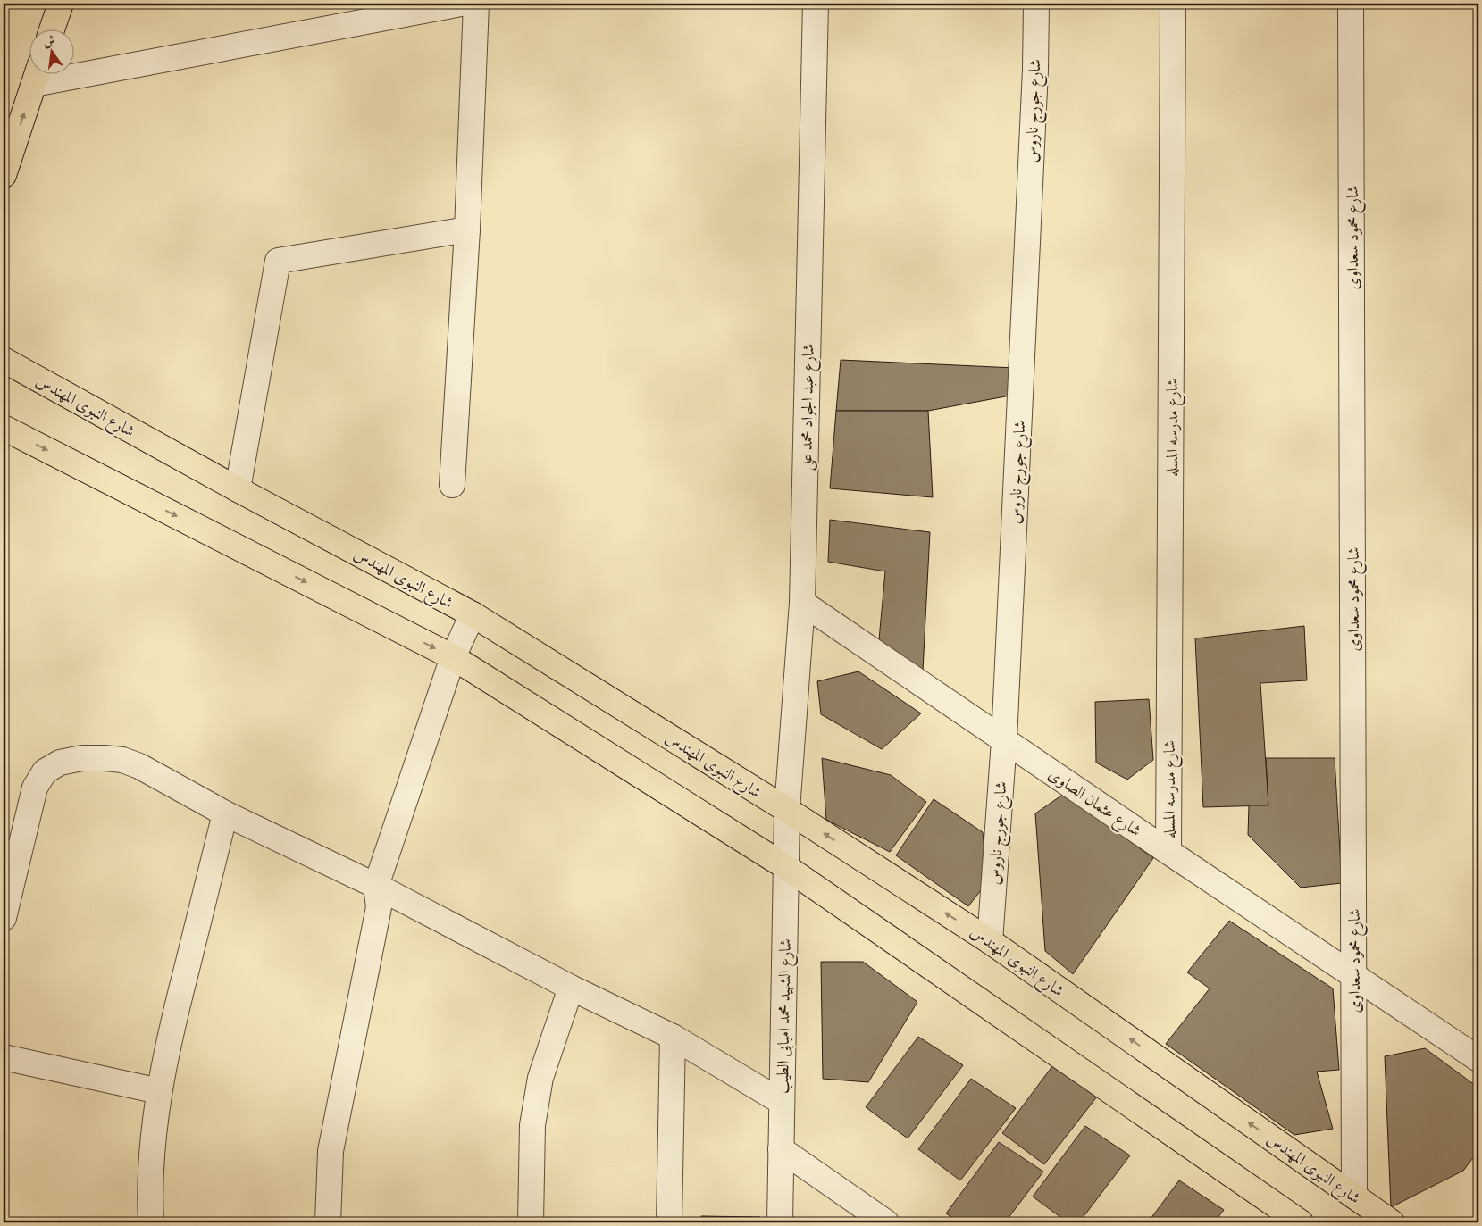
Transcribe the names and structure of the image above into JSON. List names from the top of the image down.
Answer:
{
  "streets": {
    "main road": ["شارع النبوى المهندس"],
    "street": [
      "شارع جورج ناروس",
      "شارع محمود سعداوى",
      "شارع عبد الجواد محمد على",
      "شارع مدرسه المسله",
      "شارع عثمان الصاوى",
      "شارع الشهيد محمد امبابى الطيب"
    ]
  },
  "crossings": [
    ["شارع جورج ناروس", "شارع النبوى المهندس"],
    ["شارع جورج ناروس", "شارع عثمان الصاوى"],
    ["شارع محمود سعداوى", "شارع النبوى المهندس"],
    ["شارع محمود سعداوى", "شارع عثمان الصاوى"],
    ["شارع النبوى المهندس", "شارع عبد الجواد محمد على"],
    ["شارع النبوى المهندس", "شارع الشهيد محمد امبابى الطيب"],
    ["شارع عبد الجواد محمد على", "شارع عثمان الصاوى"],
    ["شارع عبد الجواد محمد على", "شارع الشهيد محمد امبابى الطيب"],
    ["شارع مدرسه المسله", "شارع عثمان الصاوى"]
  ],
  "north": "top"
}
